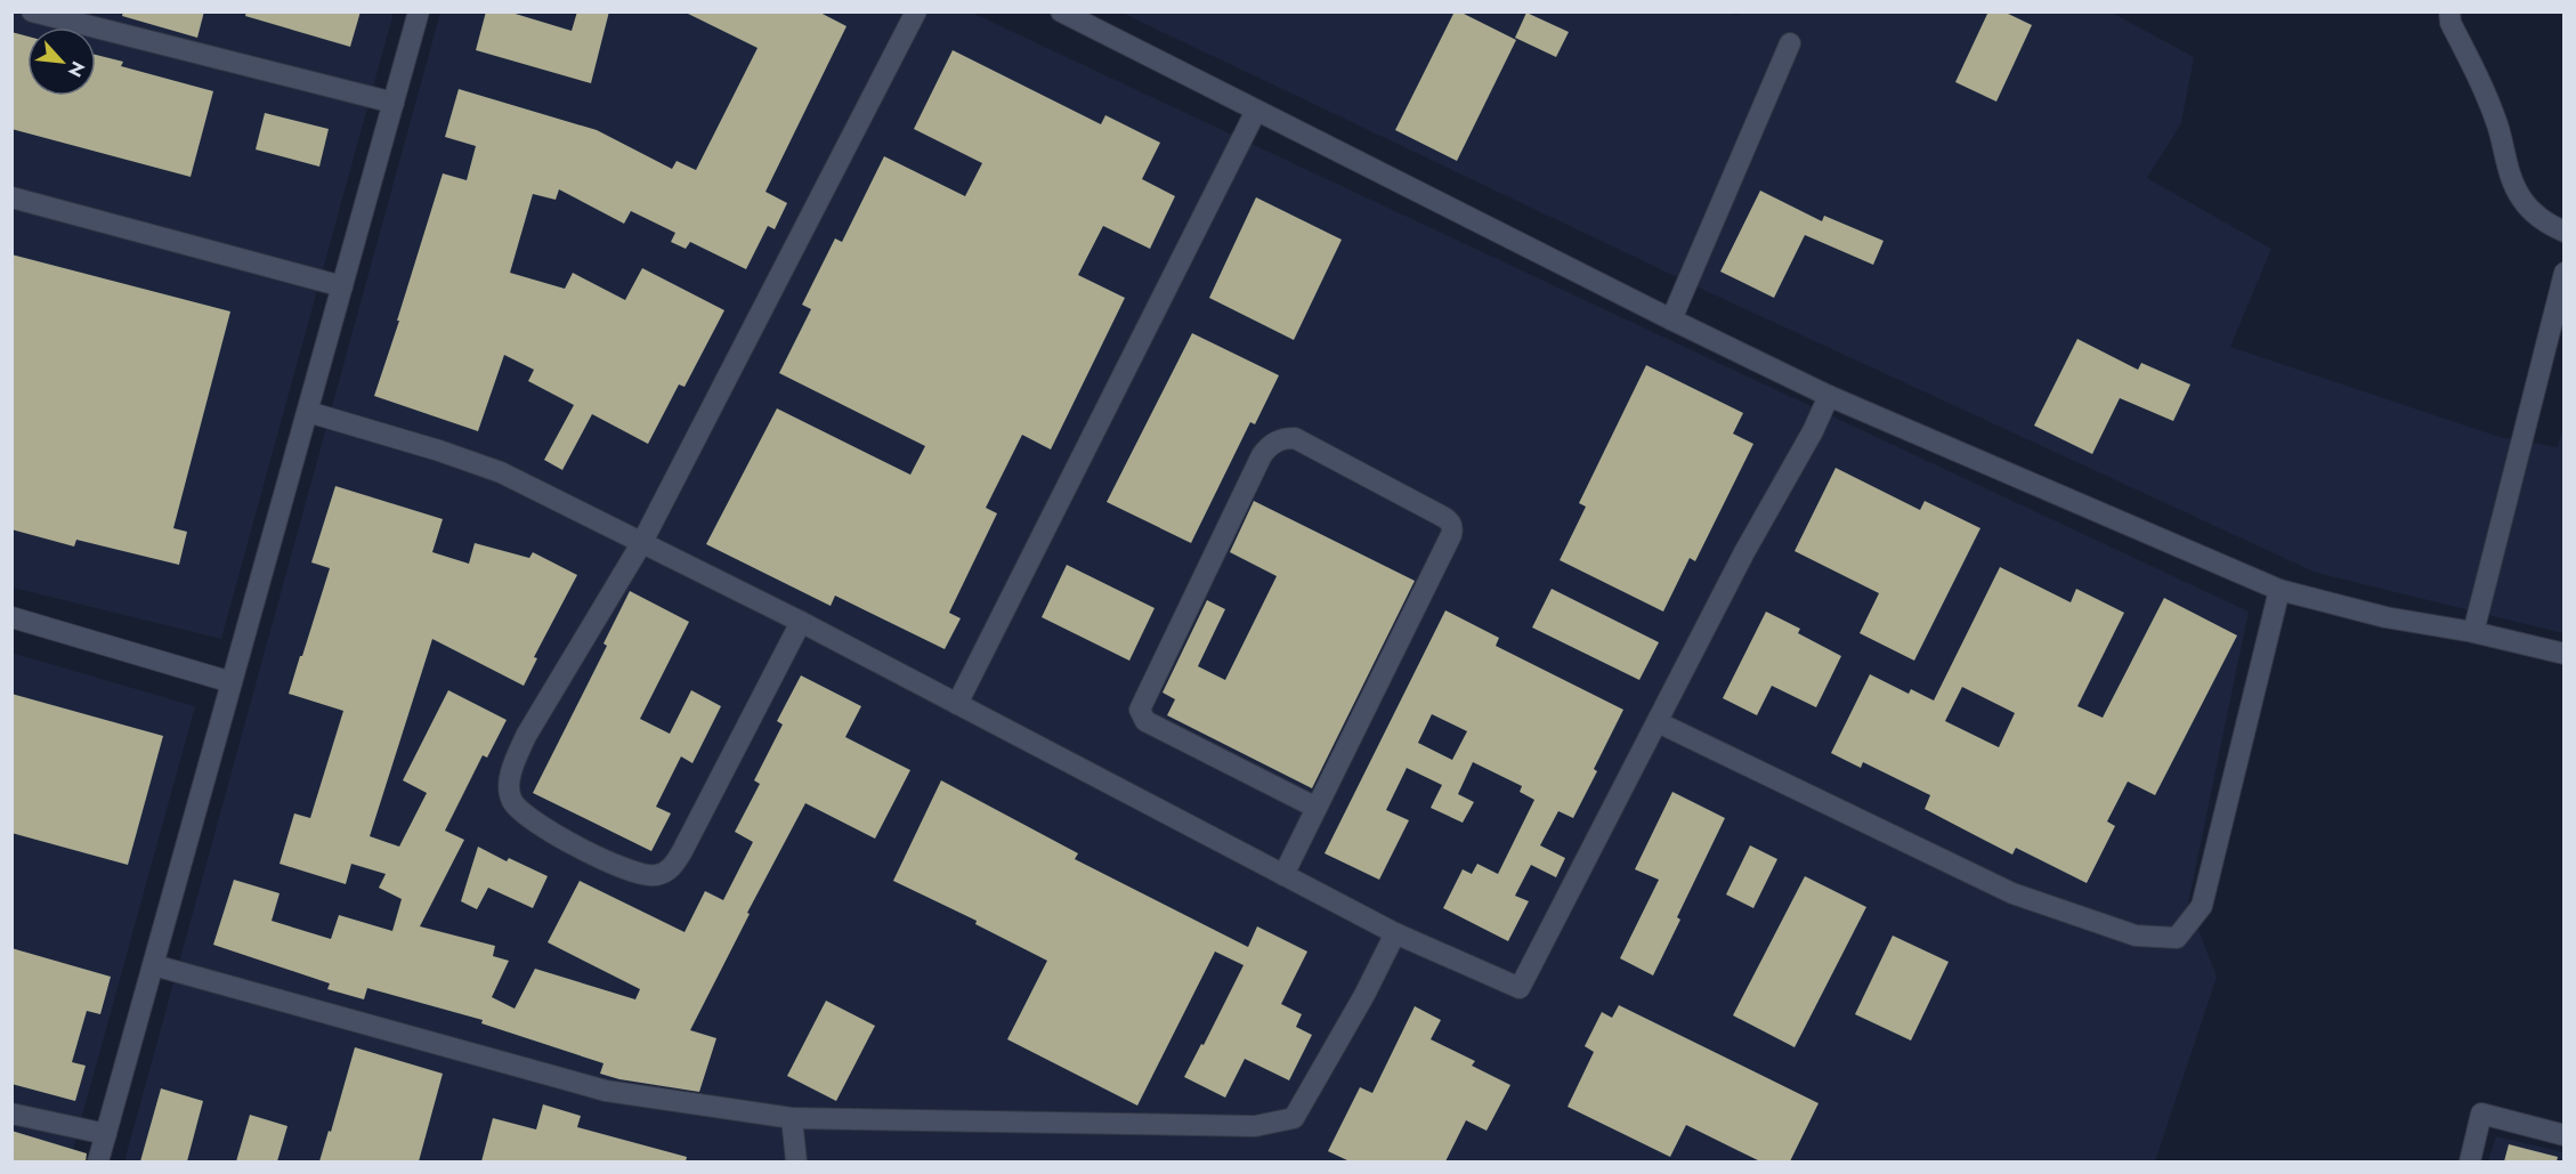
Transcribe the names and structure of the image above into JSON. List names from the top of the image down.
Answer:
{
  "north": "bottom right"
}
